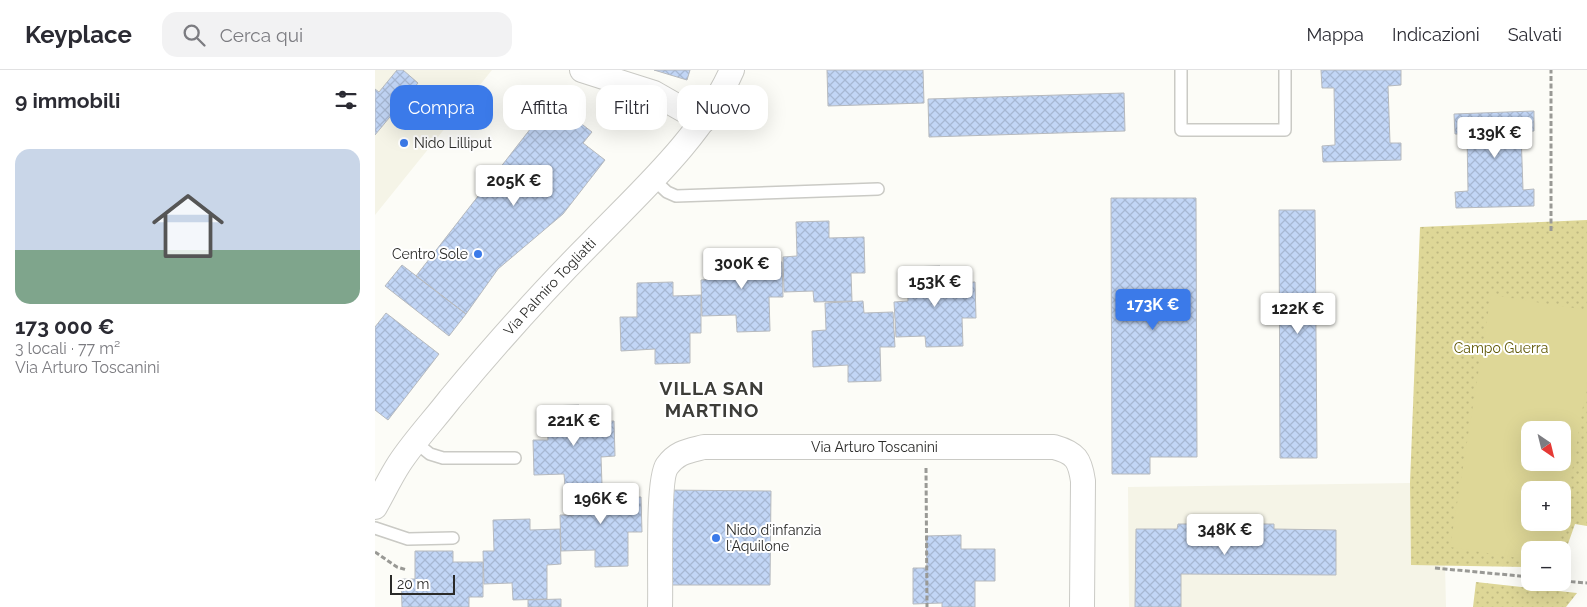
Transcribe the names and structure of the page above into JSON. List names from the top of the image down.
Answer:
{
  "streets": {
    "street": ["Via Palmiro Togliatti", "Via Arturo Toscanini"]
  },
  "districts": ["VILLA SAN MARTINO"],
  "parks": ["Campo Guerra"],
  "places": ["Nido Lilliput", "Centro Sole", "Nido d'infanzia l'Aquilone"],
  "scale_bar": "20 m",
  "north": "bottom right",
  "page": {
    "header": "Keyplace",
    "search": "Cerca qui",
    "nav": ["Mappa", "Indicazioni", "Salvati"],
    "heading": "9 immobili",
    "chip": [
      "Compra",
      "Affitta",
      "Filtri",
      "Nuovo"
    ],
    "price": [
      "139K €",
      "205K €",
      "300K €",
      "153K €",
      "173K €",
      "122K €",
      "221K €",
      "196K €",
      "348K €"
    ],
    "list": [
      {
        "name": "173 000 €",
        "note": "3 locali · 77 m² · Via Arturo Toscanini"
      }
    ],
    "map_buttons": ["+", "−"],
    "scale": "20 m"
  }
}
